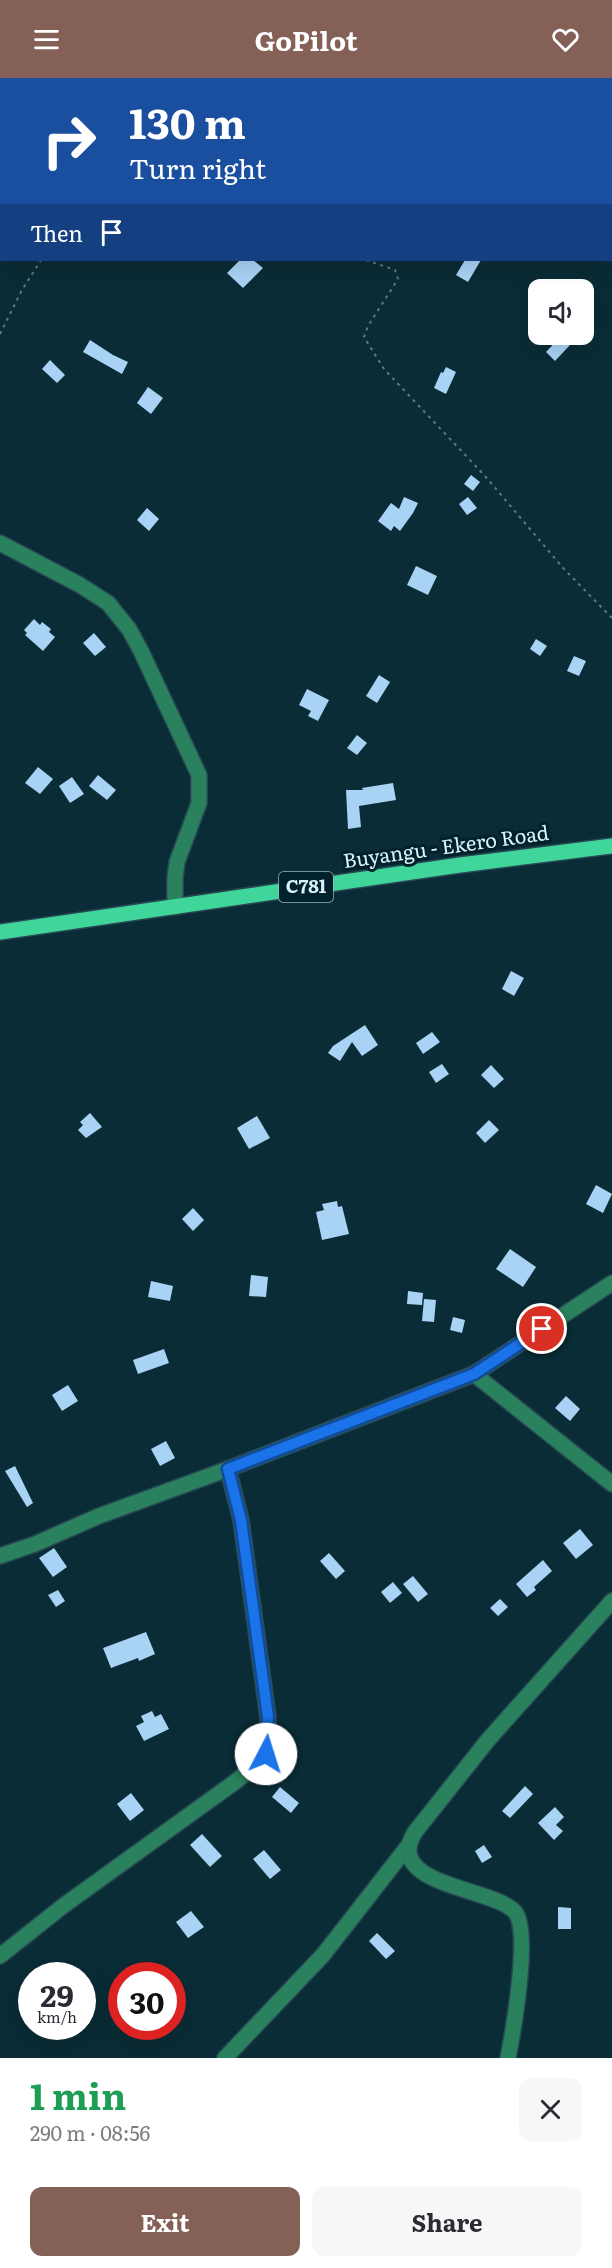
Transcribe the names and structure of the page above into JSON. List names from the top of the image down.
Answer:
{
  "streets": {
    "main road": ["Buyangu - Ekero Road", "C781"]
  },
  "page": {
    "header": "GoPilot",
    "turn": ["130 m", "Turn right"],
    "then": "Then",
    "speed": "29 km/h",
    "limit": "30",
    "heading": ["1 min", "290 m · 08:56"],
    "buttons": ["Exit", "Share"]
  }
}
